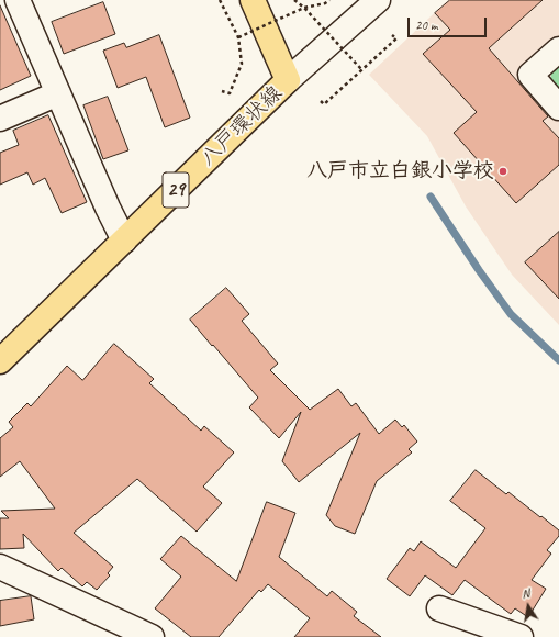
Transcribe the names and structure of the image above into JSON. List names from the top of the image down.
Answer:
{
  "streets": {
    "main road": ["八戸環状線", "29"]
  },
  "places": ["八戸市立白銀小学校"],
  "scale_bar": "20 m",
  "north": "top"
}
